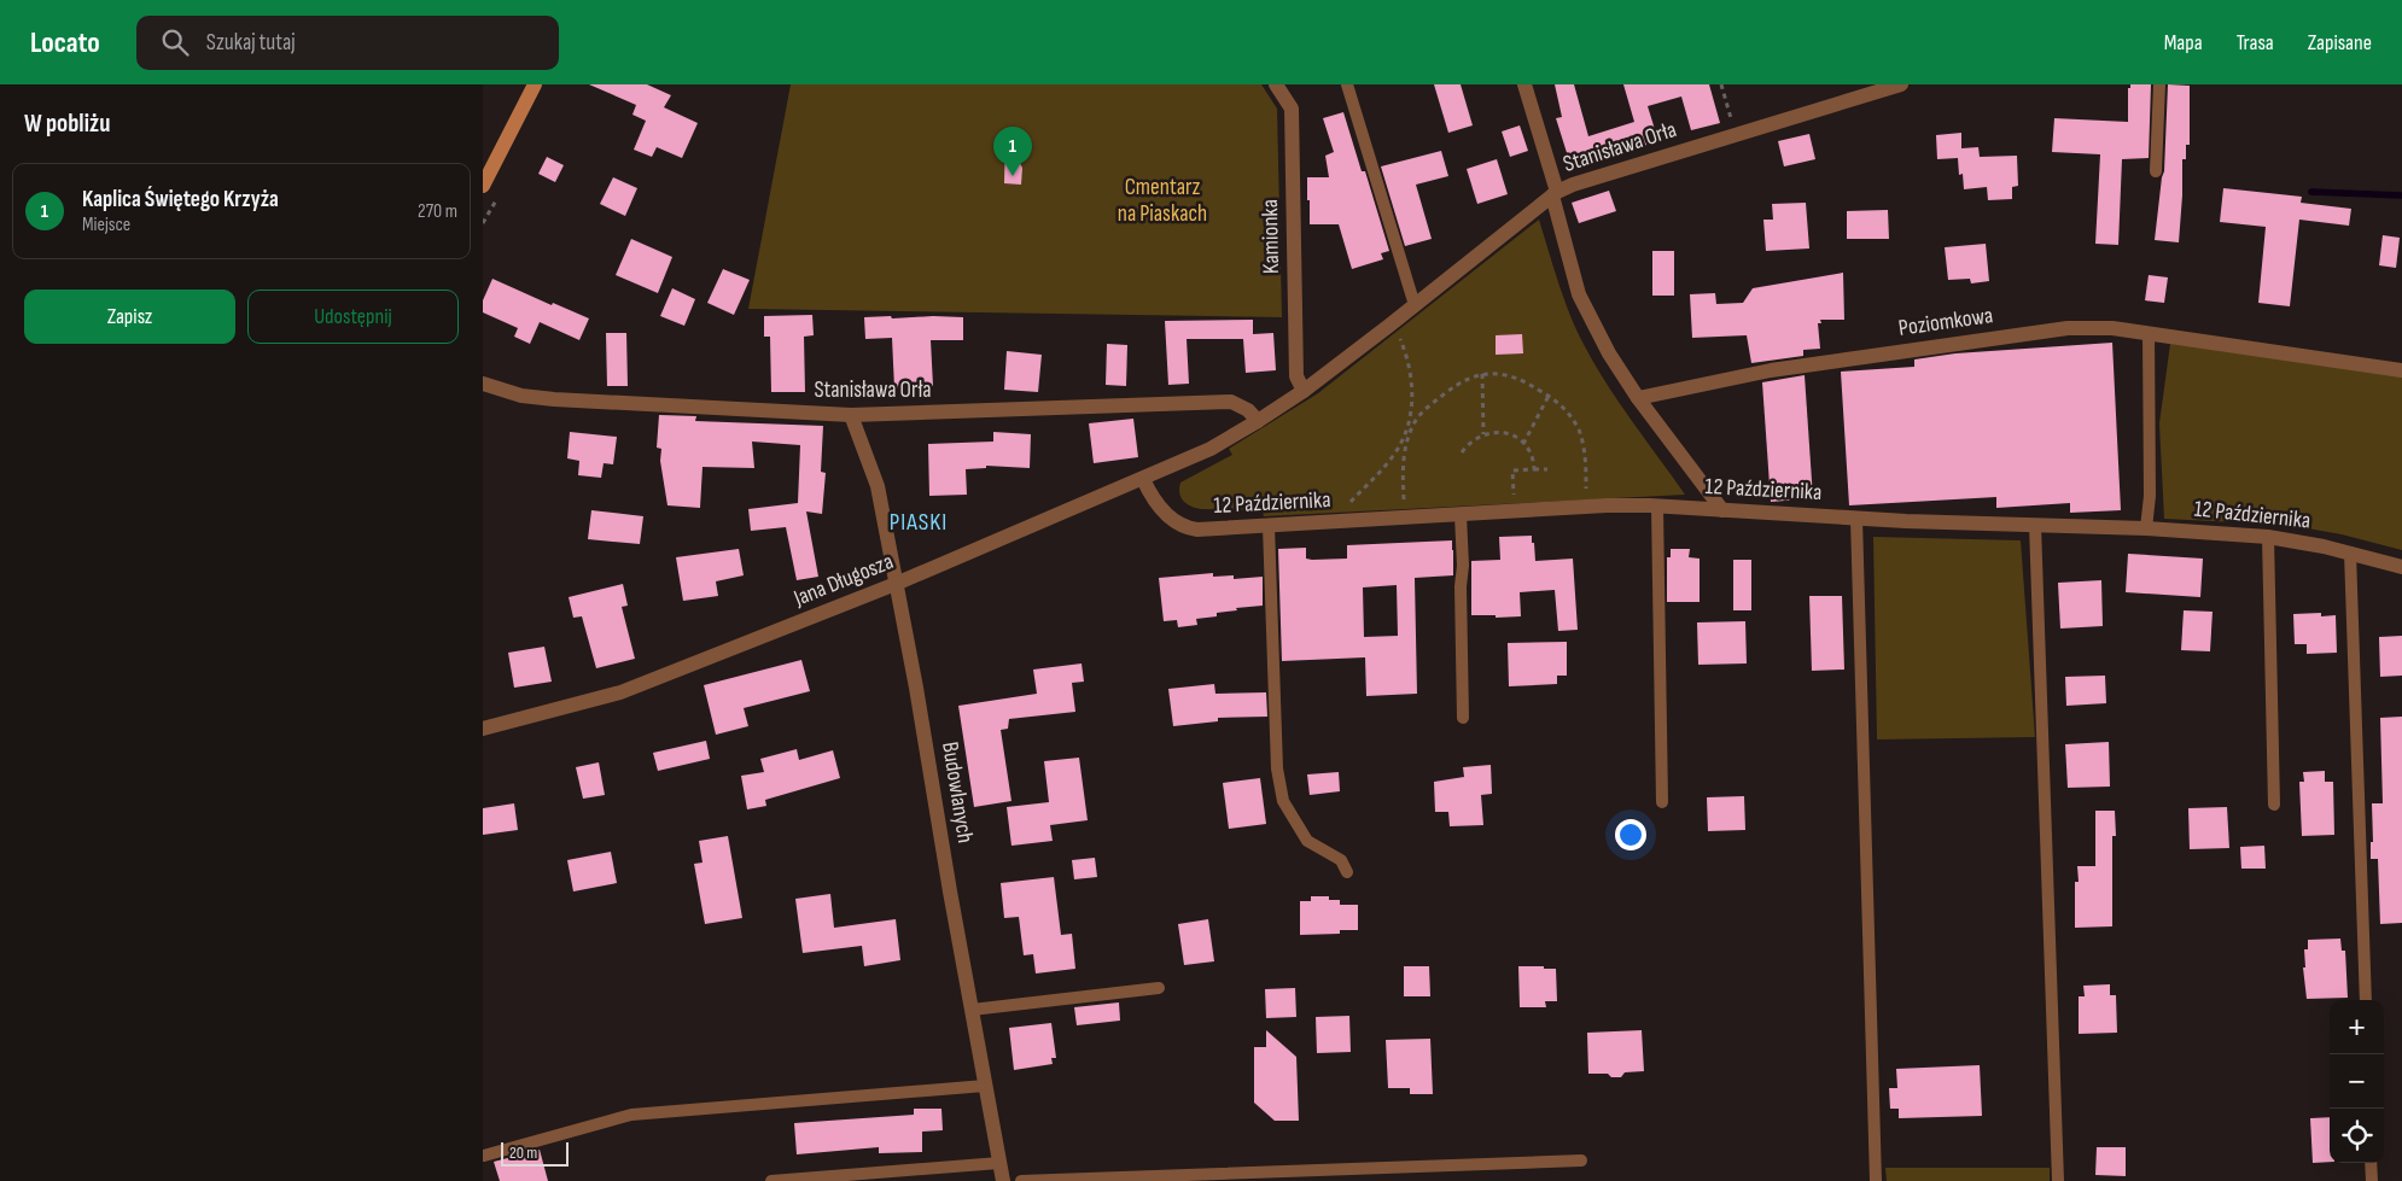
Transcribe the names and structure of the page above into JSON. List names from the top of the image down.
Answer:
{
  "streets": {
    "street": [
      "Stanisława Orła",
      "Kamionka",
      "Poziomkowa",
      "12 Października",
      "Jana Długosza",
      "Budowlanych"
    ]
  },
  "crossings": [
    ["Stanisława Orła", "Kamionka"],
    ["Stanisława Orła", "Jana Długosza"],
    ["Stanisława Orła", "Budowlanych"],
    ["Kamionka", "Jana Długosza"],
    ["12 Października", "Jana Długosza"],
    ["Jana Długosza", "Budowlanych"]
  ],
  "districts": ["PIASKI"],
  "parks": ["Cmentarz na Piaskach"],
  "scale_bar": "20 m",
  "page": {
    "header": "Locato",
    "search": "Szukaj tutaj",
    "nav": ["Mapa", "Trasa", "Zapisane"],
    "heading": "W pobliżu",
    "pins": "1",
    "list": [
      {
        "mark": "1",
        "name": "Kaplica Świętego Krzyża",
        "note": "Miejsce",
        "value": "270 m"
      }
    ],
    "buttons": ["Zapisz", "Udostępnij"],
    "map_buttons": ["+", "−"],
    "scale": "20 m"
  }
}
